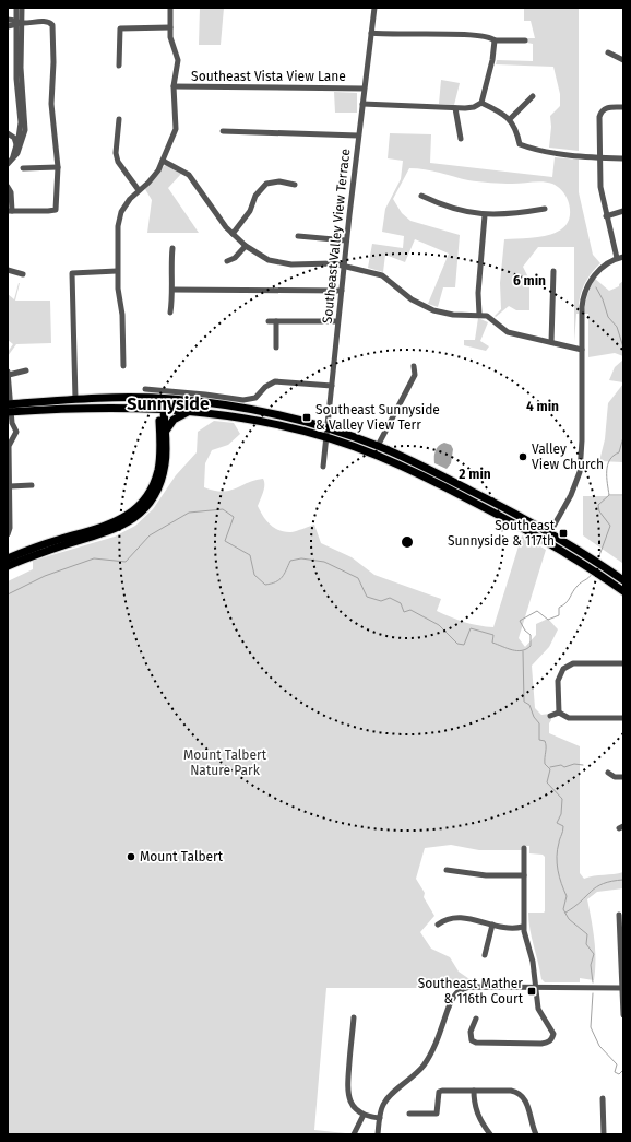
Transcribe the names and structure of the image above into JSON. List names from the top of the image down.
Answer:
{
  "streets": {
    "street": ["Southeast Vista View Lane", "Southeast Valley View Terrace"]
  },
  "crossings": [
    ["Southeast Vista View Lane", "Southeast Valley View Terrace"]
  ],
  "districts": ["Sunnyside"],
  "parks": ["Mount Talbert Nature Park"],
  "places": {
    "transit": ["Southeast Sunnyside & Valley View Terr", "Southeast Sunnyside & 117th", "Southeast Mather & 116th Court"],
    "other": ["Valley View Church", "Mount Talbert"]
  },
  "rings": ["6 min", "4 min", "2 min"]
}
